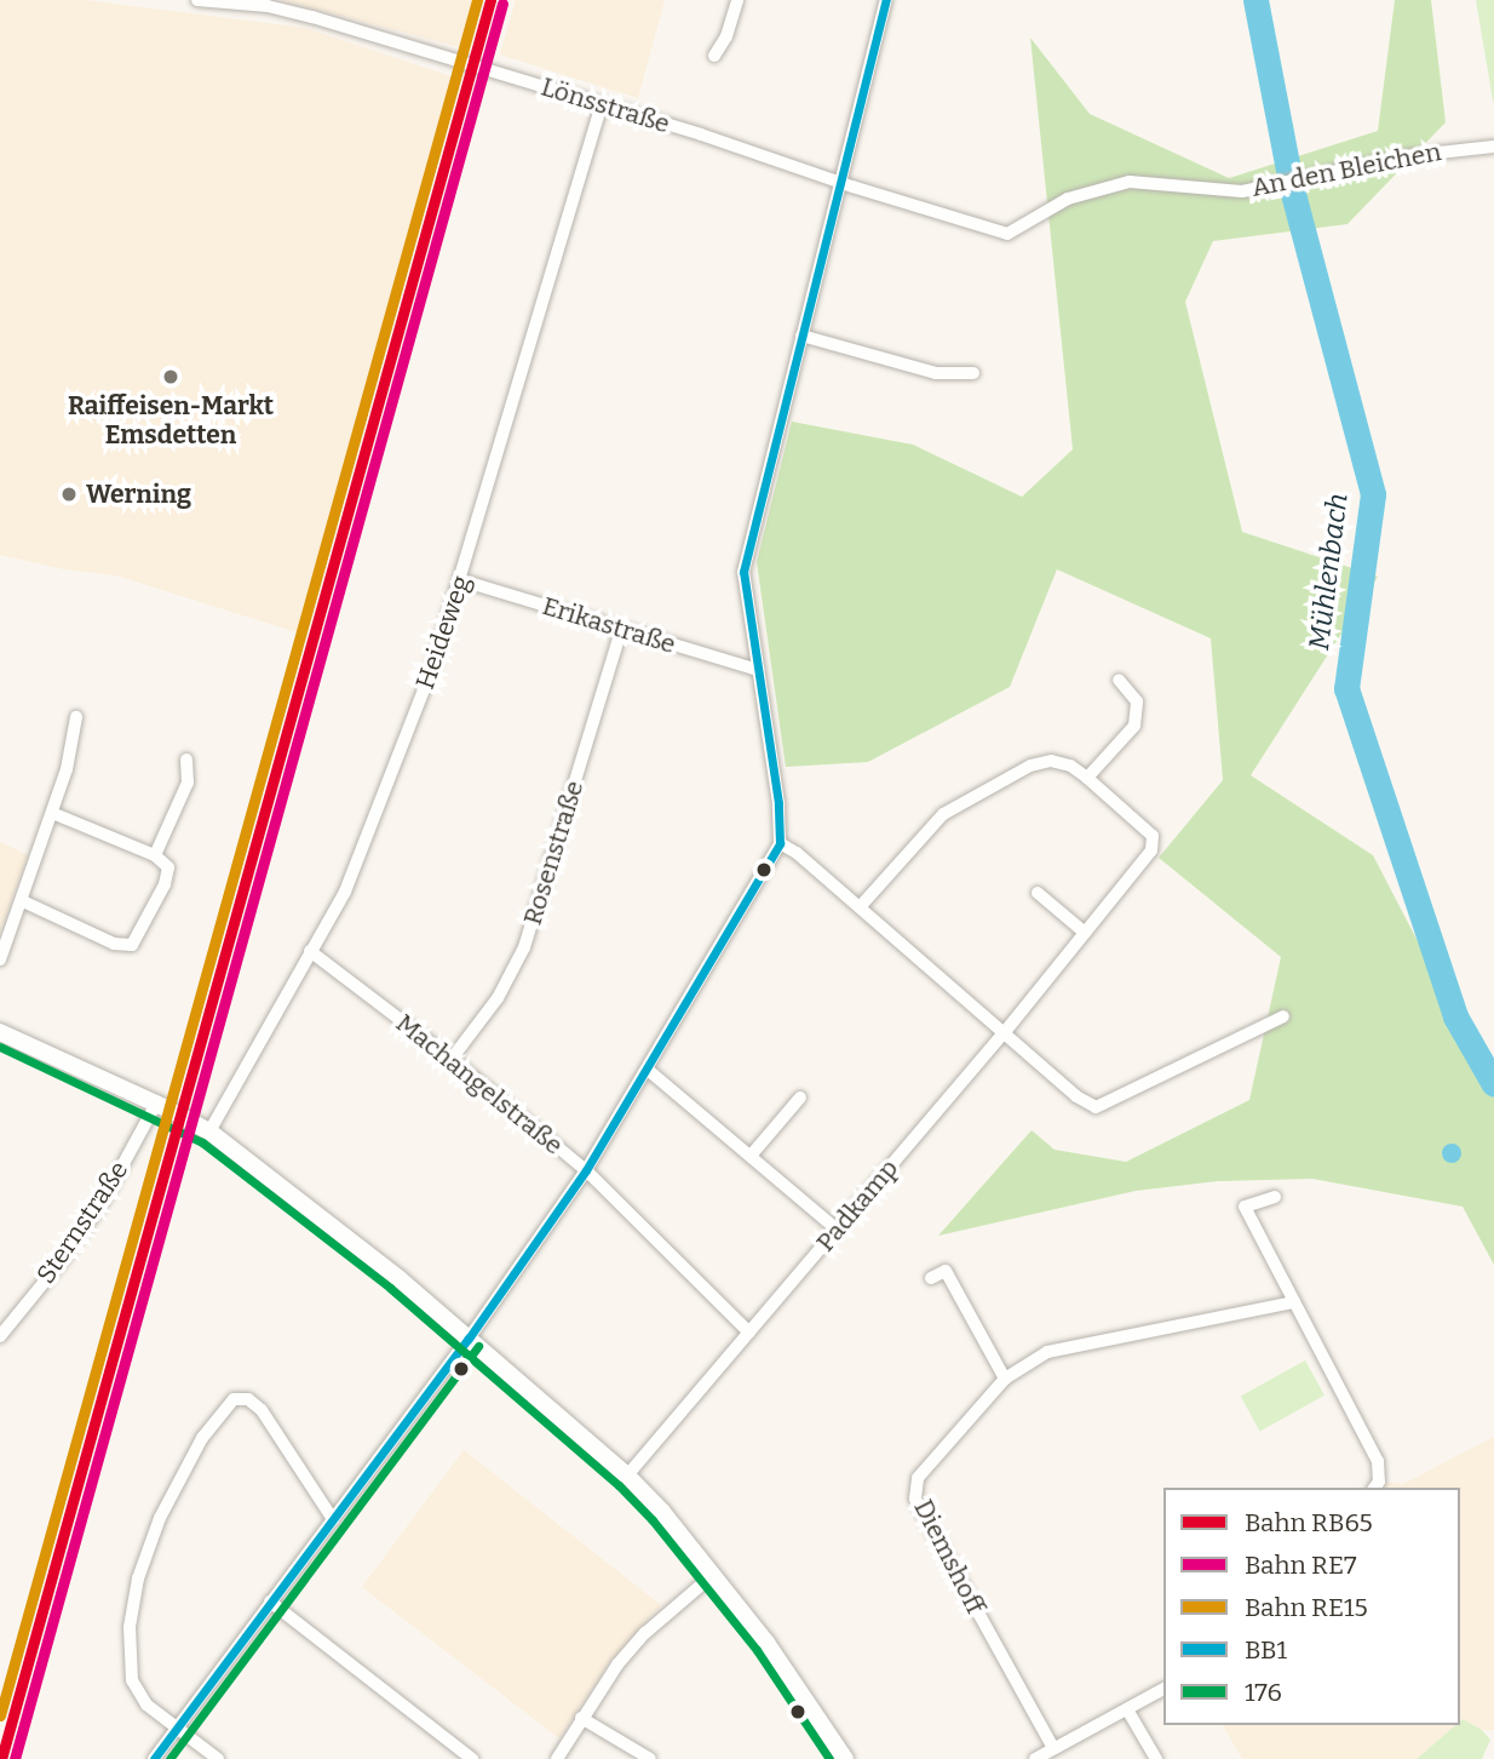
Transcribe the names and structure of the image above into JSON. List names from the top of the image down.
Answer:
{
  "streets": {
    "street": [
      "Lönsstraße",
      "An den Bleichen",
      "Erikastraße",
      "Heideweg",
      "Rosenstraße",
      "Machangelstraße",
      "Padkamp",
      "Sternstraße",
      "Diemshoff"
    ]
  },
  "crossings": [
    ["Lönsstraße", "An den Bleichen"],
    ["Lönsstraße", "Heideweg"],
    ["Erikastraße", "Heideweg"],
    ["Erikastraße", "Rosenstraße"],
    ["Heideweg", "Machangelstraße"],
    ["Rosenstraße", "Machangelstraße"],
    ["Machangelstraße", "Padkamp"]
  ],
  "water": ["Mühlenbach"],
  "places": ["Raiffeisen-Markt Emsdetten", "Werning"],
  "lines": [
    "rail line RB65",
    "rail line RE15",
    "transit line BB1",
    "rail line RE7",
    "transit line 176"
  ],
  "legend": [
    "Bahn RB65",
    "Bahn RE7",
    "Bahn RE15",
    "BB1",
    "176"
  ]
}
